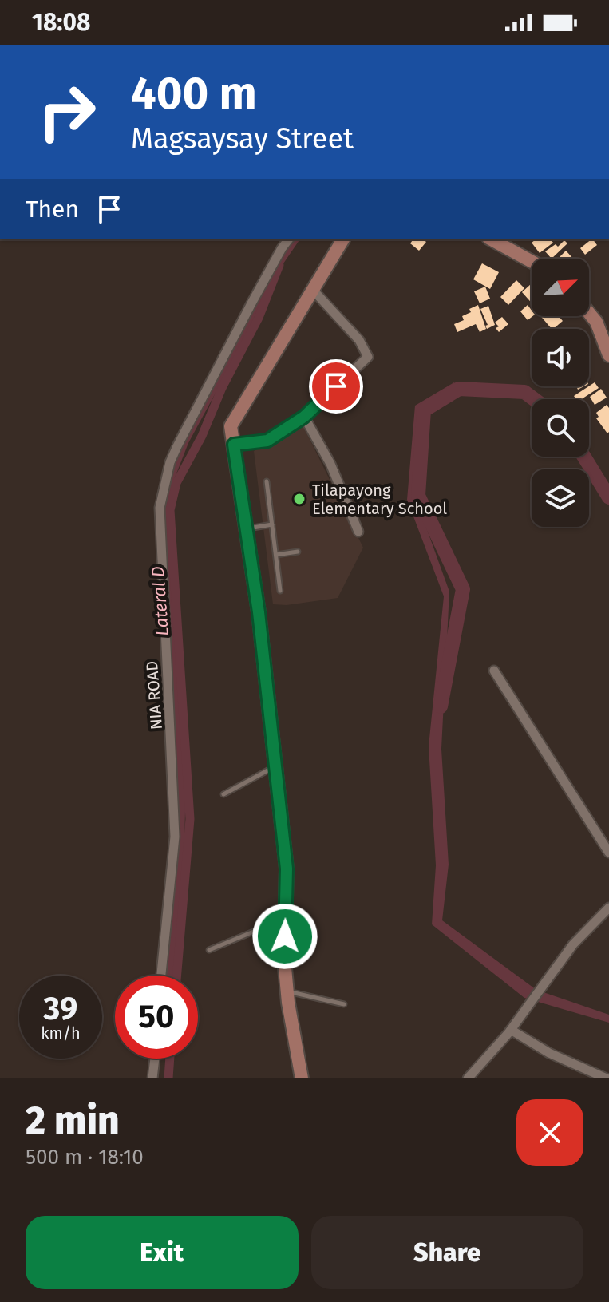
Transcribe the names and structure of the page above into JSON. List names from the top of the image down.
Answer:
{
  "streets": {
    "street": ["NIA ROAD"]
  },
  "water": ["Lateral D"],
  "places": ["Tilapayong Elementary School"],
  "north": "top right",
  "page": {
    "status": "18:08",
    "turn": ["400 m", "Magsaysay Street"],
    "then": "Then",
    "speed": "39 km/h",
    "limit": "50",
    "heading": ["2 min", "500 m · 18:10"],
    "buttons": ["Exit", "Share"]
  }
}
